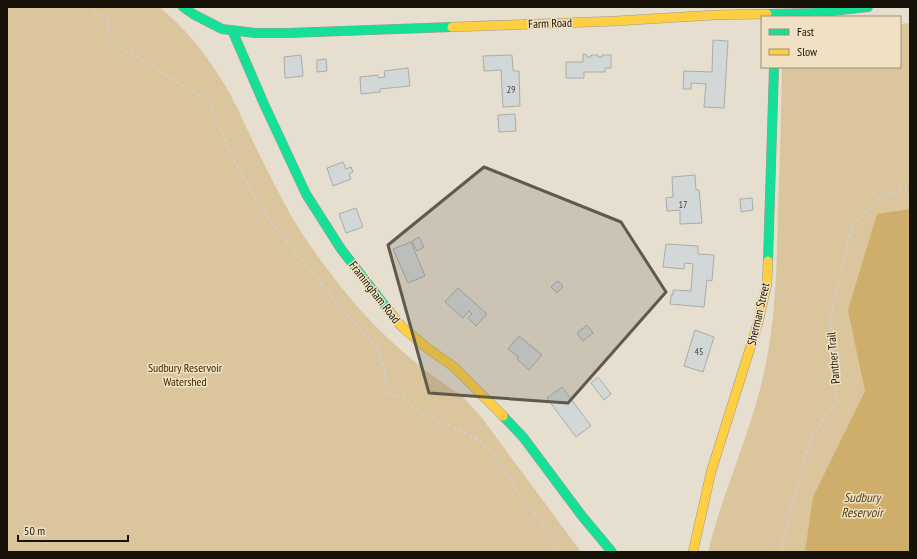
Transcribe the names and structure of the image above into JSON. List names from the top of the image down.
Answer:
{
  "streets": {
    "street": ["Farm Road", "Framingham Road", "Sherman Street"],
    "path": ["Panther Trail"]
  },
  "crossings": [
    ["Farm Road", "Framingham Road"]
  ],
  "water": ["Sudbury Reservoir"],
  "parks": ["Sudbury Reservoir Watershed"],
  "house_numbers": ["29", "17", "45"],
  "legend": ["Fast", "Slow"],
  "scale_bar": "50 m"
}
